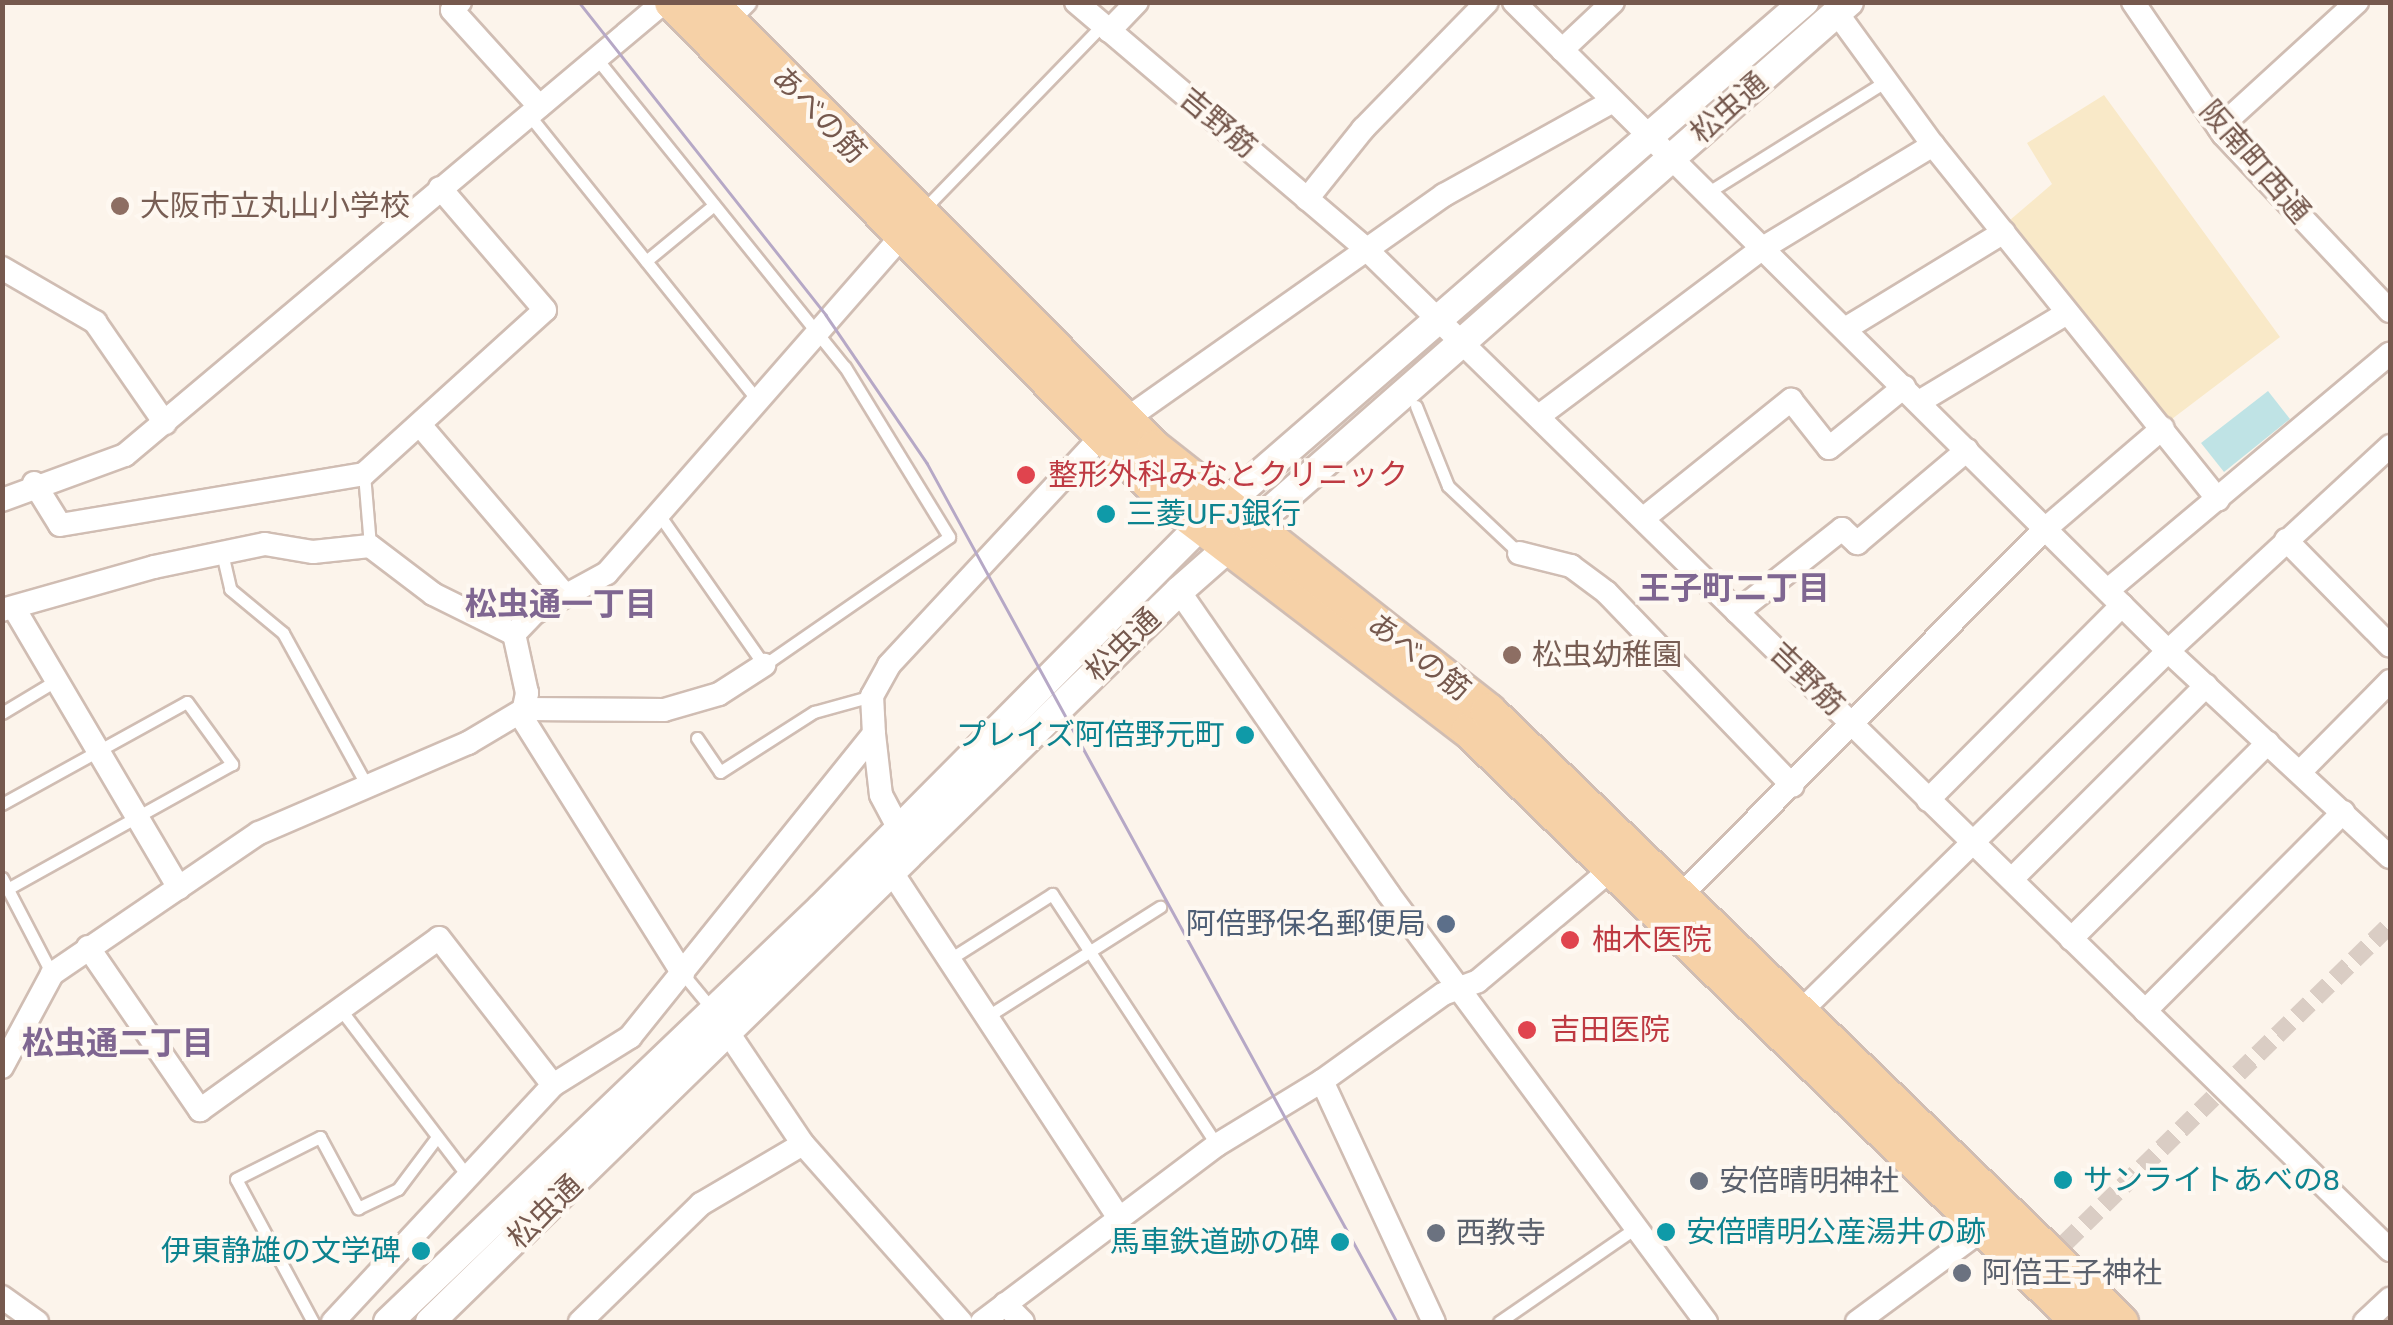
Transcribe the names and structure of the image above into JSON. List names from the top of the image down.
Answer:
{
  "streets": {
    "main road": ["あべの筋"],
    "street": ["松虫通", "吉野筋", "阪南町西通"]
  },
  "crossings": [
    ["松虫通", "あべの筋"],
    ["松虫通", "吉野筋"]
  ],
  "districts": ["王子町二丁目", "松虫通一丁目", "松虫通二丁目"],
  "places": [
    "大阪市立丸山小学校",
    "整形外科みなとクリニック",
    "三菱UFJ銀行",
    "松虫幼稚園",
    "プレイズ阿倍野元町",
    "阿倍野保名郵便局",
    "柚木医院",
    "吉田医院",
    "サンライトあべの8",
    "安倍晴明神社",
    "安倍晴明公産湯井の跡",
    "西教寺",
    "馬車鉄道跡の碑",
    "伊東静雄の文学碑",
    "阿倍王子神社"
  ]
}
